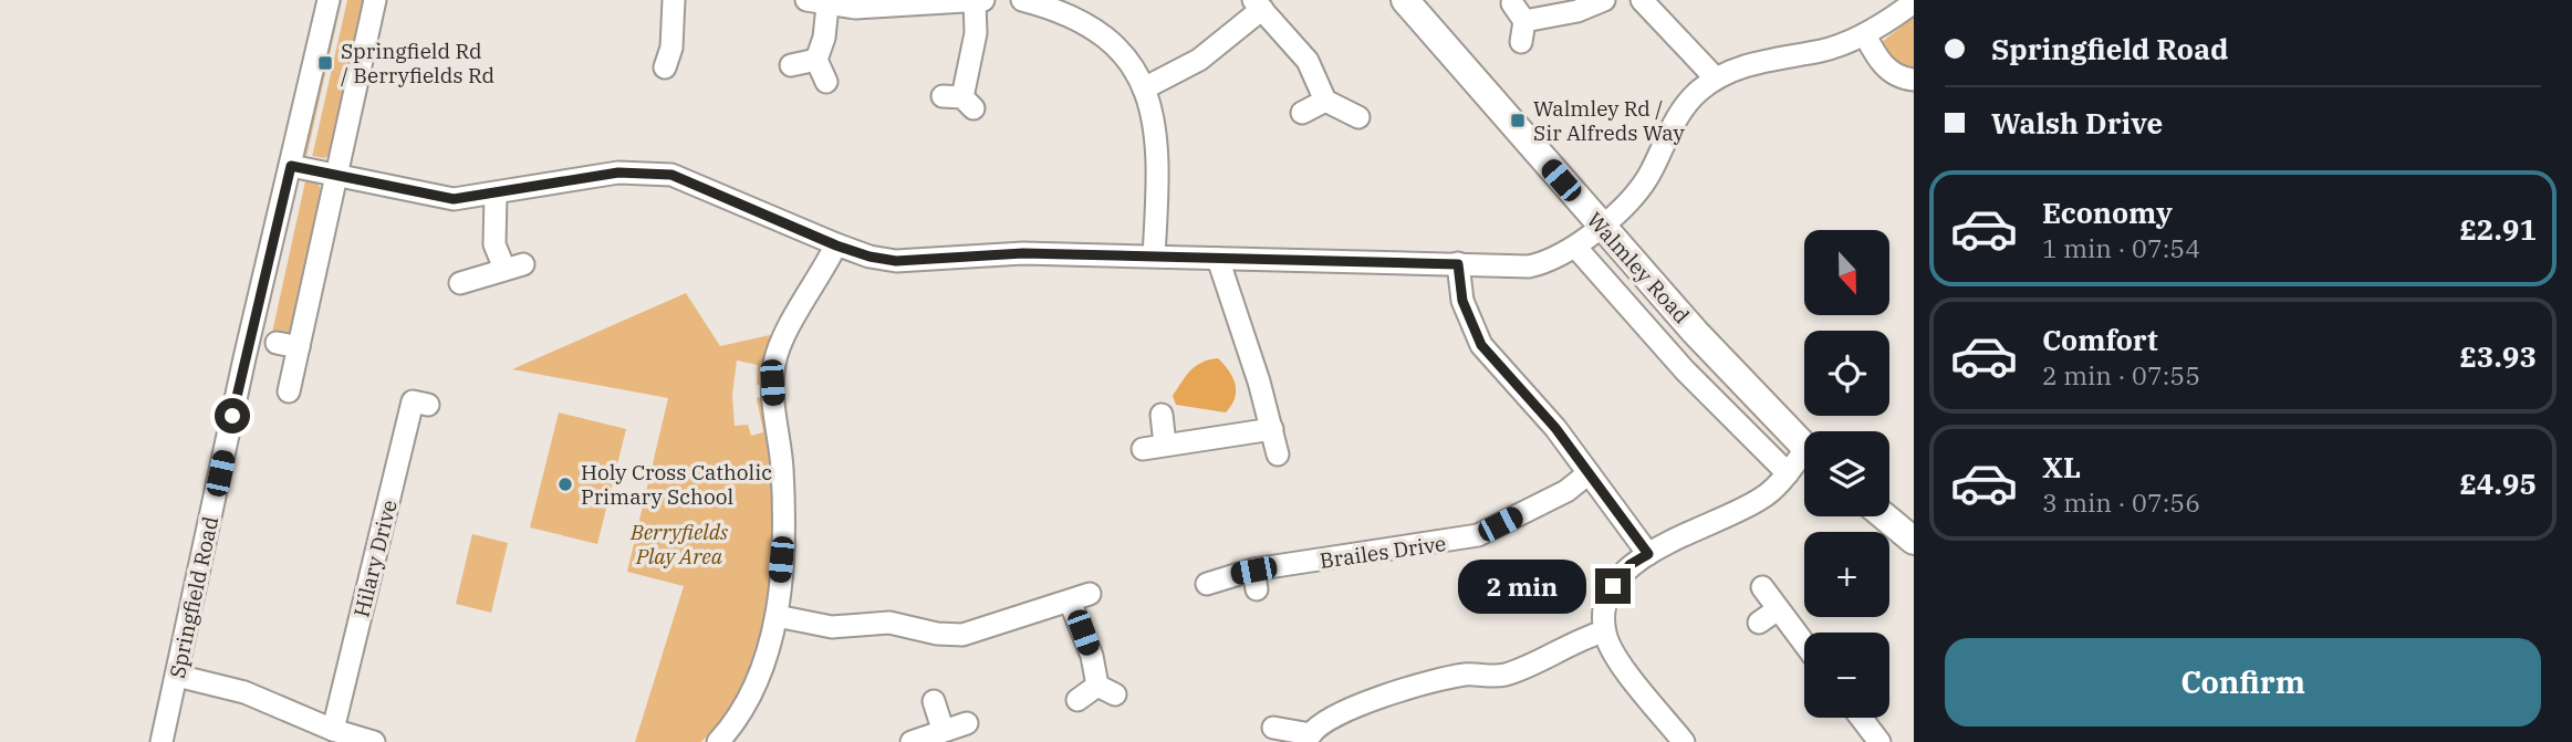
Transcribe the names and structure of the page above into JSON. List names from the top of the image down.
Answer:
{
  "streets": {
    "main road": ["Walmley Road"],
    "street": ["Brailes Drive", "Hilary Drive", "Springfield Road"]
  },
  "parks": ["Berryfields Play Area"],
  "places": {
    "transit": ["Springfield Rd / Berryfields Rd", "Walmley Rd / Sir Alfreds Way"],
    "other": ["Holy Cross Catholic Primary School"]
  },
  "north": "bottom",
  "page": {
    "banner": ["Springfield Road", "Walsh Drive"],
    "list": [
      {
        "name": "Economy",
        "note": "1 min · 07:54",
        "value": "£2.91"
      },
      {
        "name": "Comfort",
        "note": "2 min · 07:55",
        "value": "£3.93"
      },
      {
        "name": "XL",
        "note": "3 min · 07:56",
        "value": "£4.95"
      }
    ],
    "map_buttons": ["+", "−"],
    "bubble": "2 min",
    "buttons": "Confirm"
  }
}
